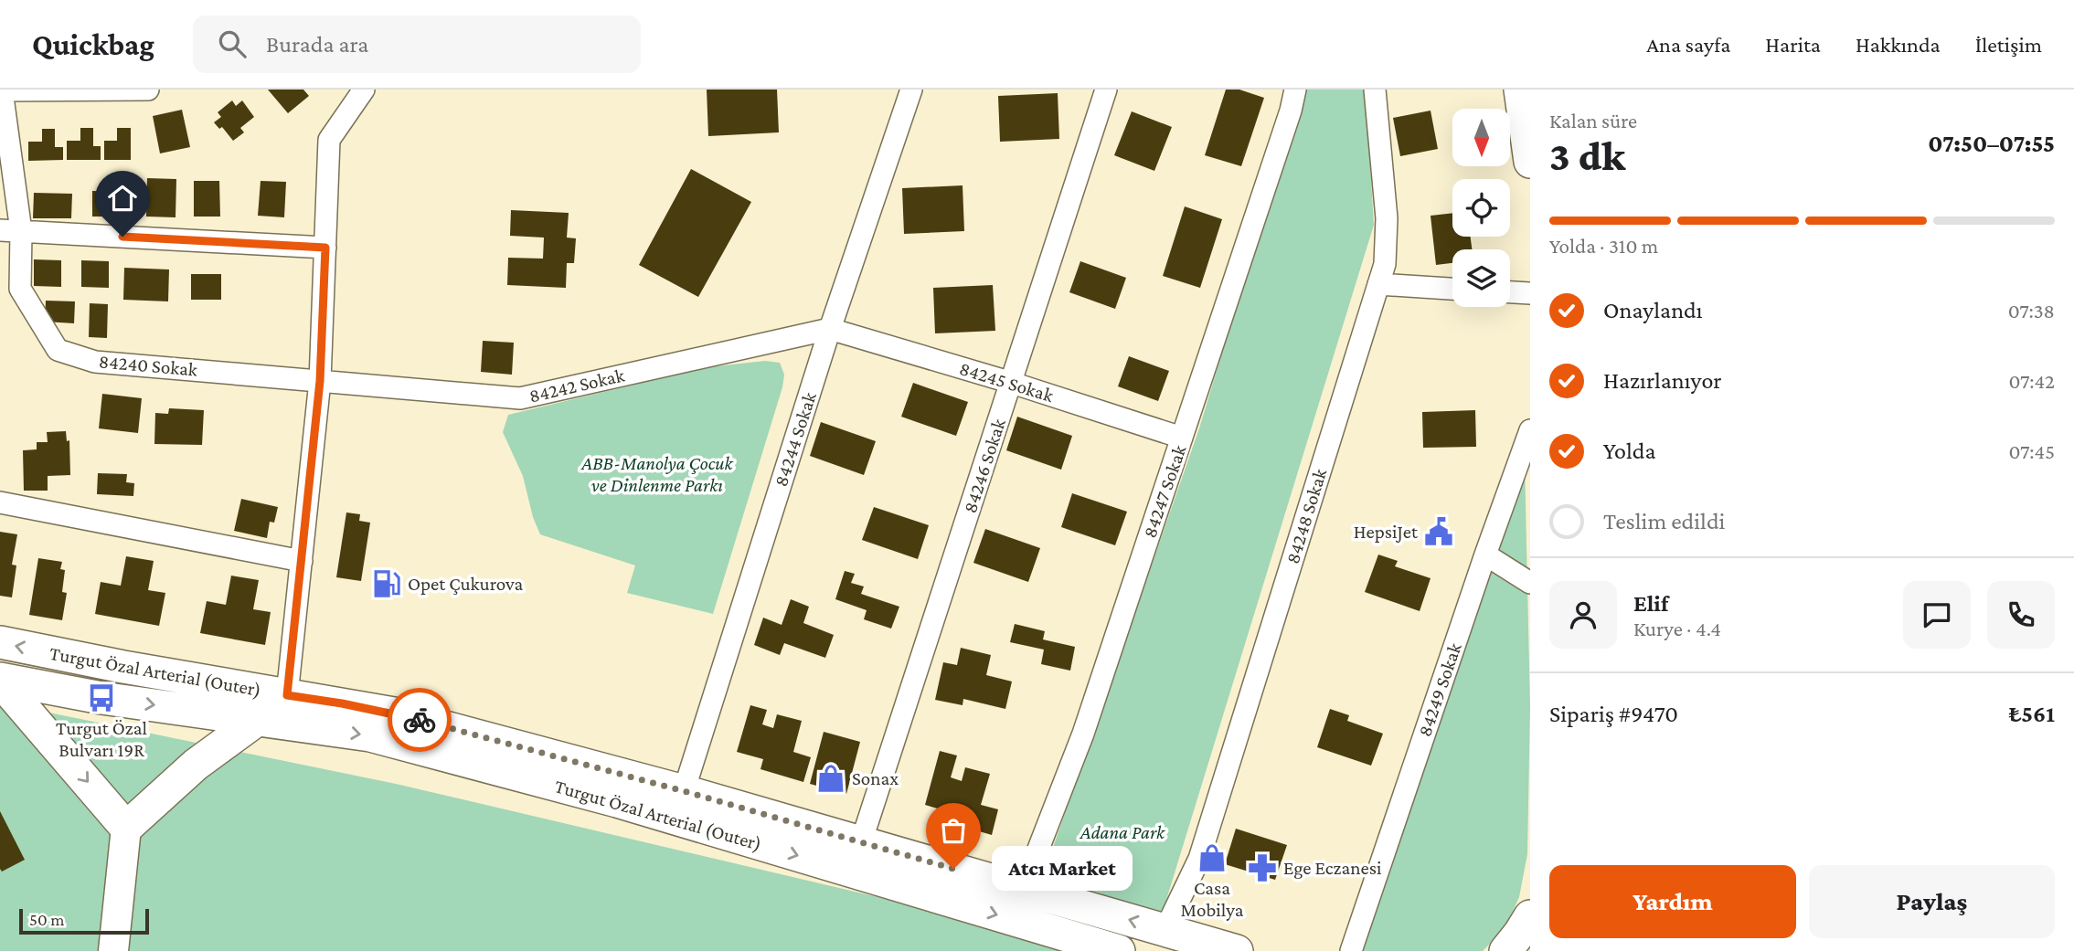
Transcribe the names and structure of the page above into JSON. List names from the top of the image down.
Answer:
{
  "streets": {
    "main road": ["Turgut Özal Arterial (Outer)"],
    "street": [
      "84240 Sokak",
      "84245 Sokak",
      "84242 Sokak",
      "84244 Sokak",
      "84246 Sokak",
      "84247 Sokak",
      "84248 Sokak",
      "84249 Sokak"
    ]
  },
  "crossings": [
    ["84240 Sokak", "84242 Sokak"],
    ["84245 Sokak", "84242 Sokak"],
    ["84245 Sokak", "84244 Sokak"],
    ["84245 Sokak", "84246 Sokak"],
    ["84245 Sokak", "84247 Sokak"],
    ["84242 Sokak", "84244 Sokak"],
    ["84244 Sokak", "Turgut Özal Arterial (Outer)"],
    ["84246 Sokak", "Turgut Özal Arterial (Outer)"],
    ["84247 Sokak", "Turgut Özal Arterial (Outer)"],
    ["84248 Sokak", "Turgut Özal Arterial (Outer)"]
  ],
  "parks": ["ABB-Manolya Çocuk ve Dinlenme Parkı", "Adana Park"],
  "places": {
    "public building": ["HepsiJet"],
    "fuel station": ["Opet Çukurova"],
    "bus stop": ["Turgut Özal Bulvarı 19R"],
    "shop": ["Sonax", "Casa Mobilya"],
    "pharmacy": ["Ege Eczanesi"],
    "other": ["Atcı Market"]
  },
  "scale_bar": "50 m",
  "north": "bottom",
  "page": {
    "header": "Quickbag",
    "search": "Burada ara",
    "nav": [
      "Ana sayfa",
      "Harita",
      "Hakkında",
      "İletişim"
    ],
    "heading": ["3 dk", "Kalan süre", "07:50–07:55"],
    "panel": [
      "Elif",
      "Kurye · 4.4",
      "Sipariş #9470",
      "₺561"
    ],
    "bar": "Yolda · 310 m",
    "list": [
      ["Onaylandı", "07:38"],
      ["Hazırlanıyor", "07:42"],
      ["Yolda", "07:45"],
      "Teslim edildi"
    ],
    "bubble": "Atcı Market",
    "buttons": ["Yardım", "Paylaş"],
    "scale": "50 m"
  }
}
